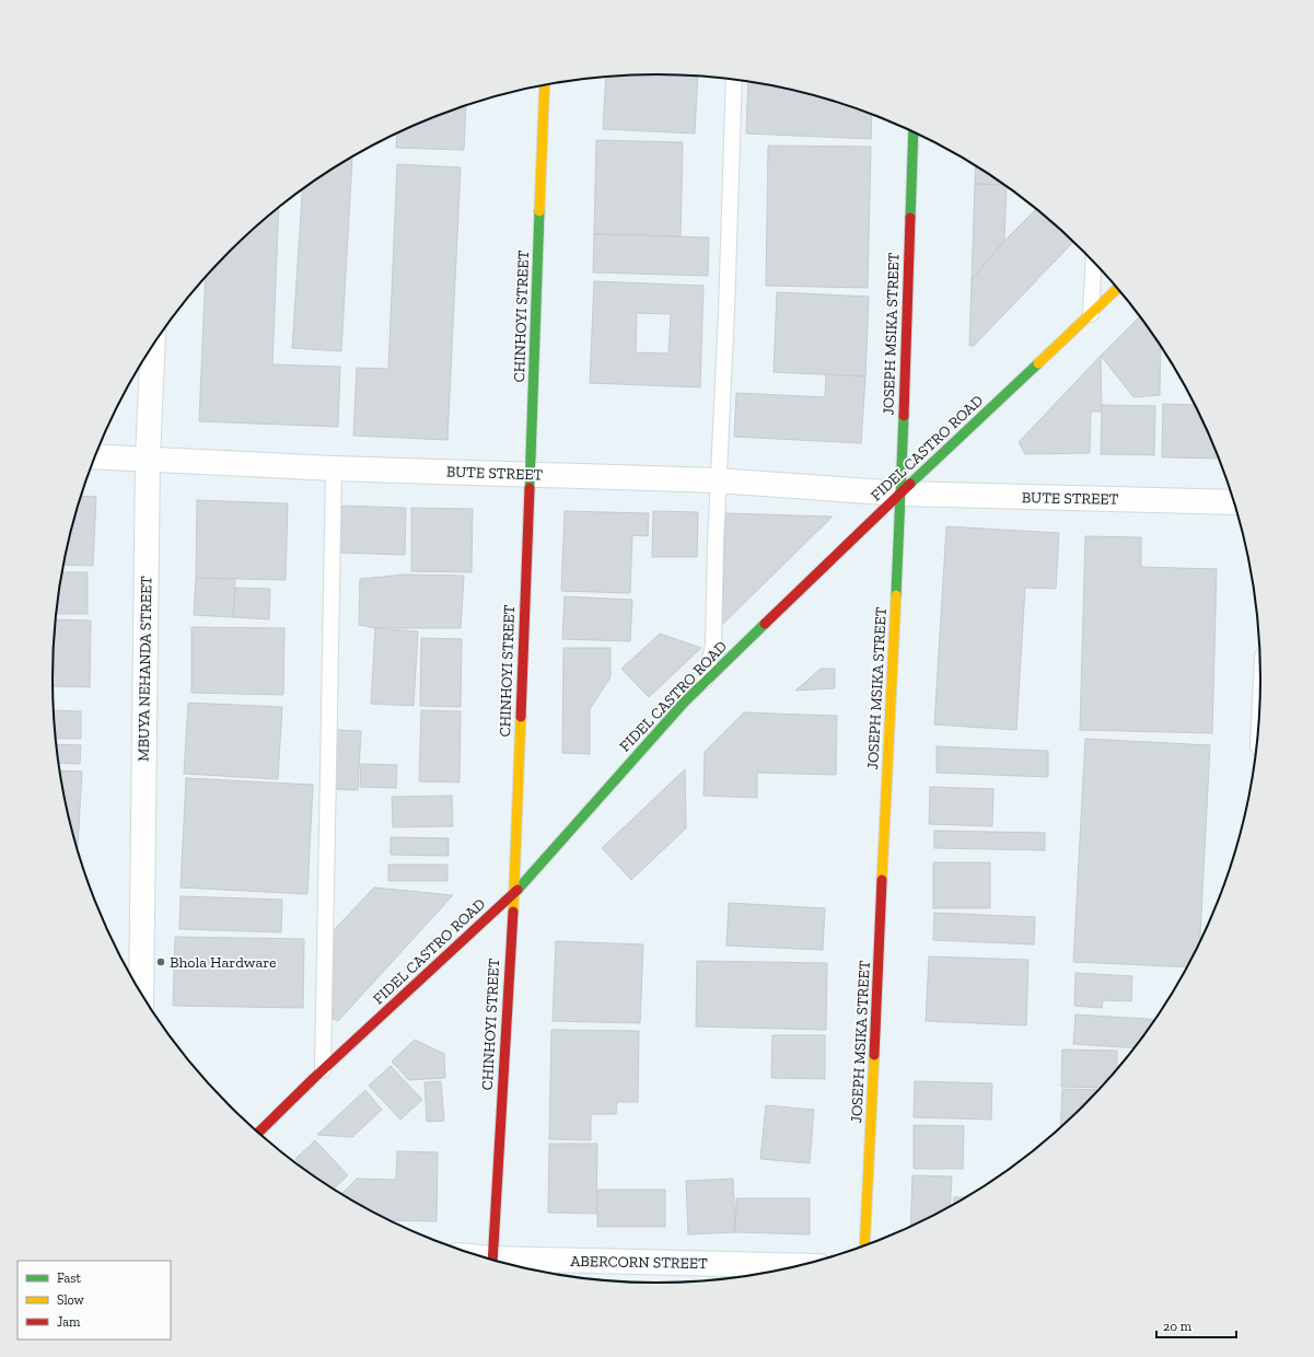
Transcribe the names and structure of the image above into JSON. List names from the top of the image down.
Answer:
{
  "streets": {
    "street": [
      "CHINHOYI STREET",
      "JOSEPH MSIKA STREET",
      "FIDEL CASTRO ROAD",
      "BUTE STREET",
      "MBUYA NEHANDA STREET",
      "ABERCORN STREET"
    ]
  },
  "crossings": [
    ["CHINHOYI STREET", "FIDEL CASTRO ROAD"],
    ["CHINHOYI STREET", "BUTE STREET"],
    ["JOSEPH MSIKA STREET", "FIDEL CASTRO ROAD"],
    ["JOSEPH MSIKA STREET", "BUTE STREET"],
    ["FIDEL CASTRO ROAD", "BUTE STREET"],
    ["BUTE STREET", "MBUYA NEHANDA STREET"]
  ],
  "places": ["Bhola Hardware"],
  "legend": ["Fast", "Slow", "Jam"],
  "scale_bar": "20 m"
}
